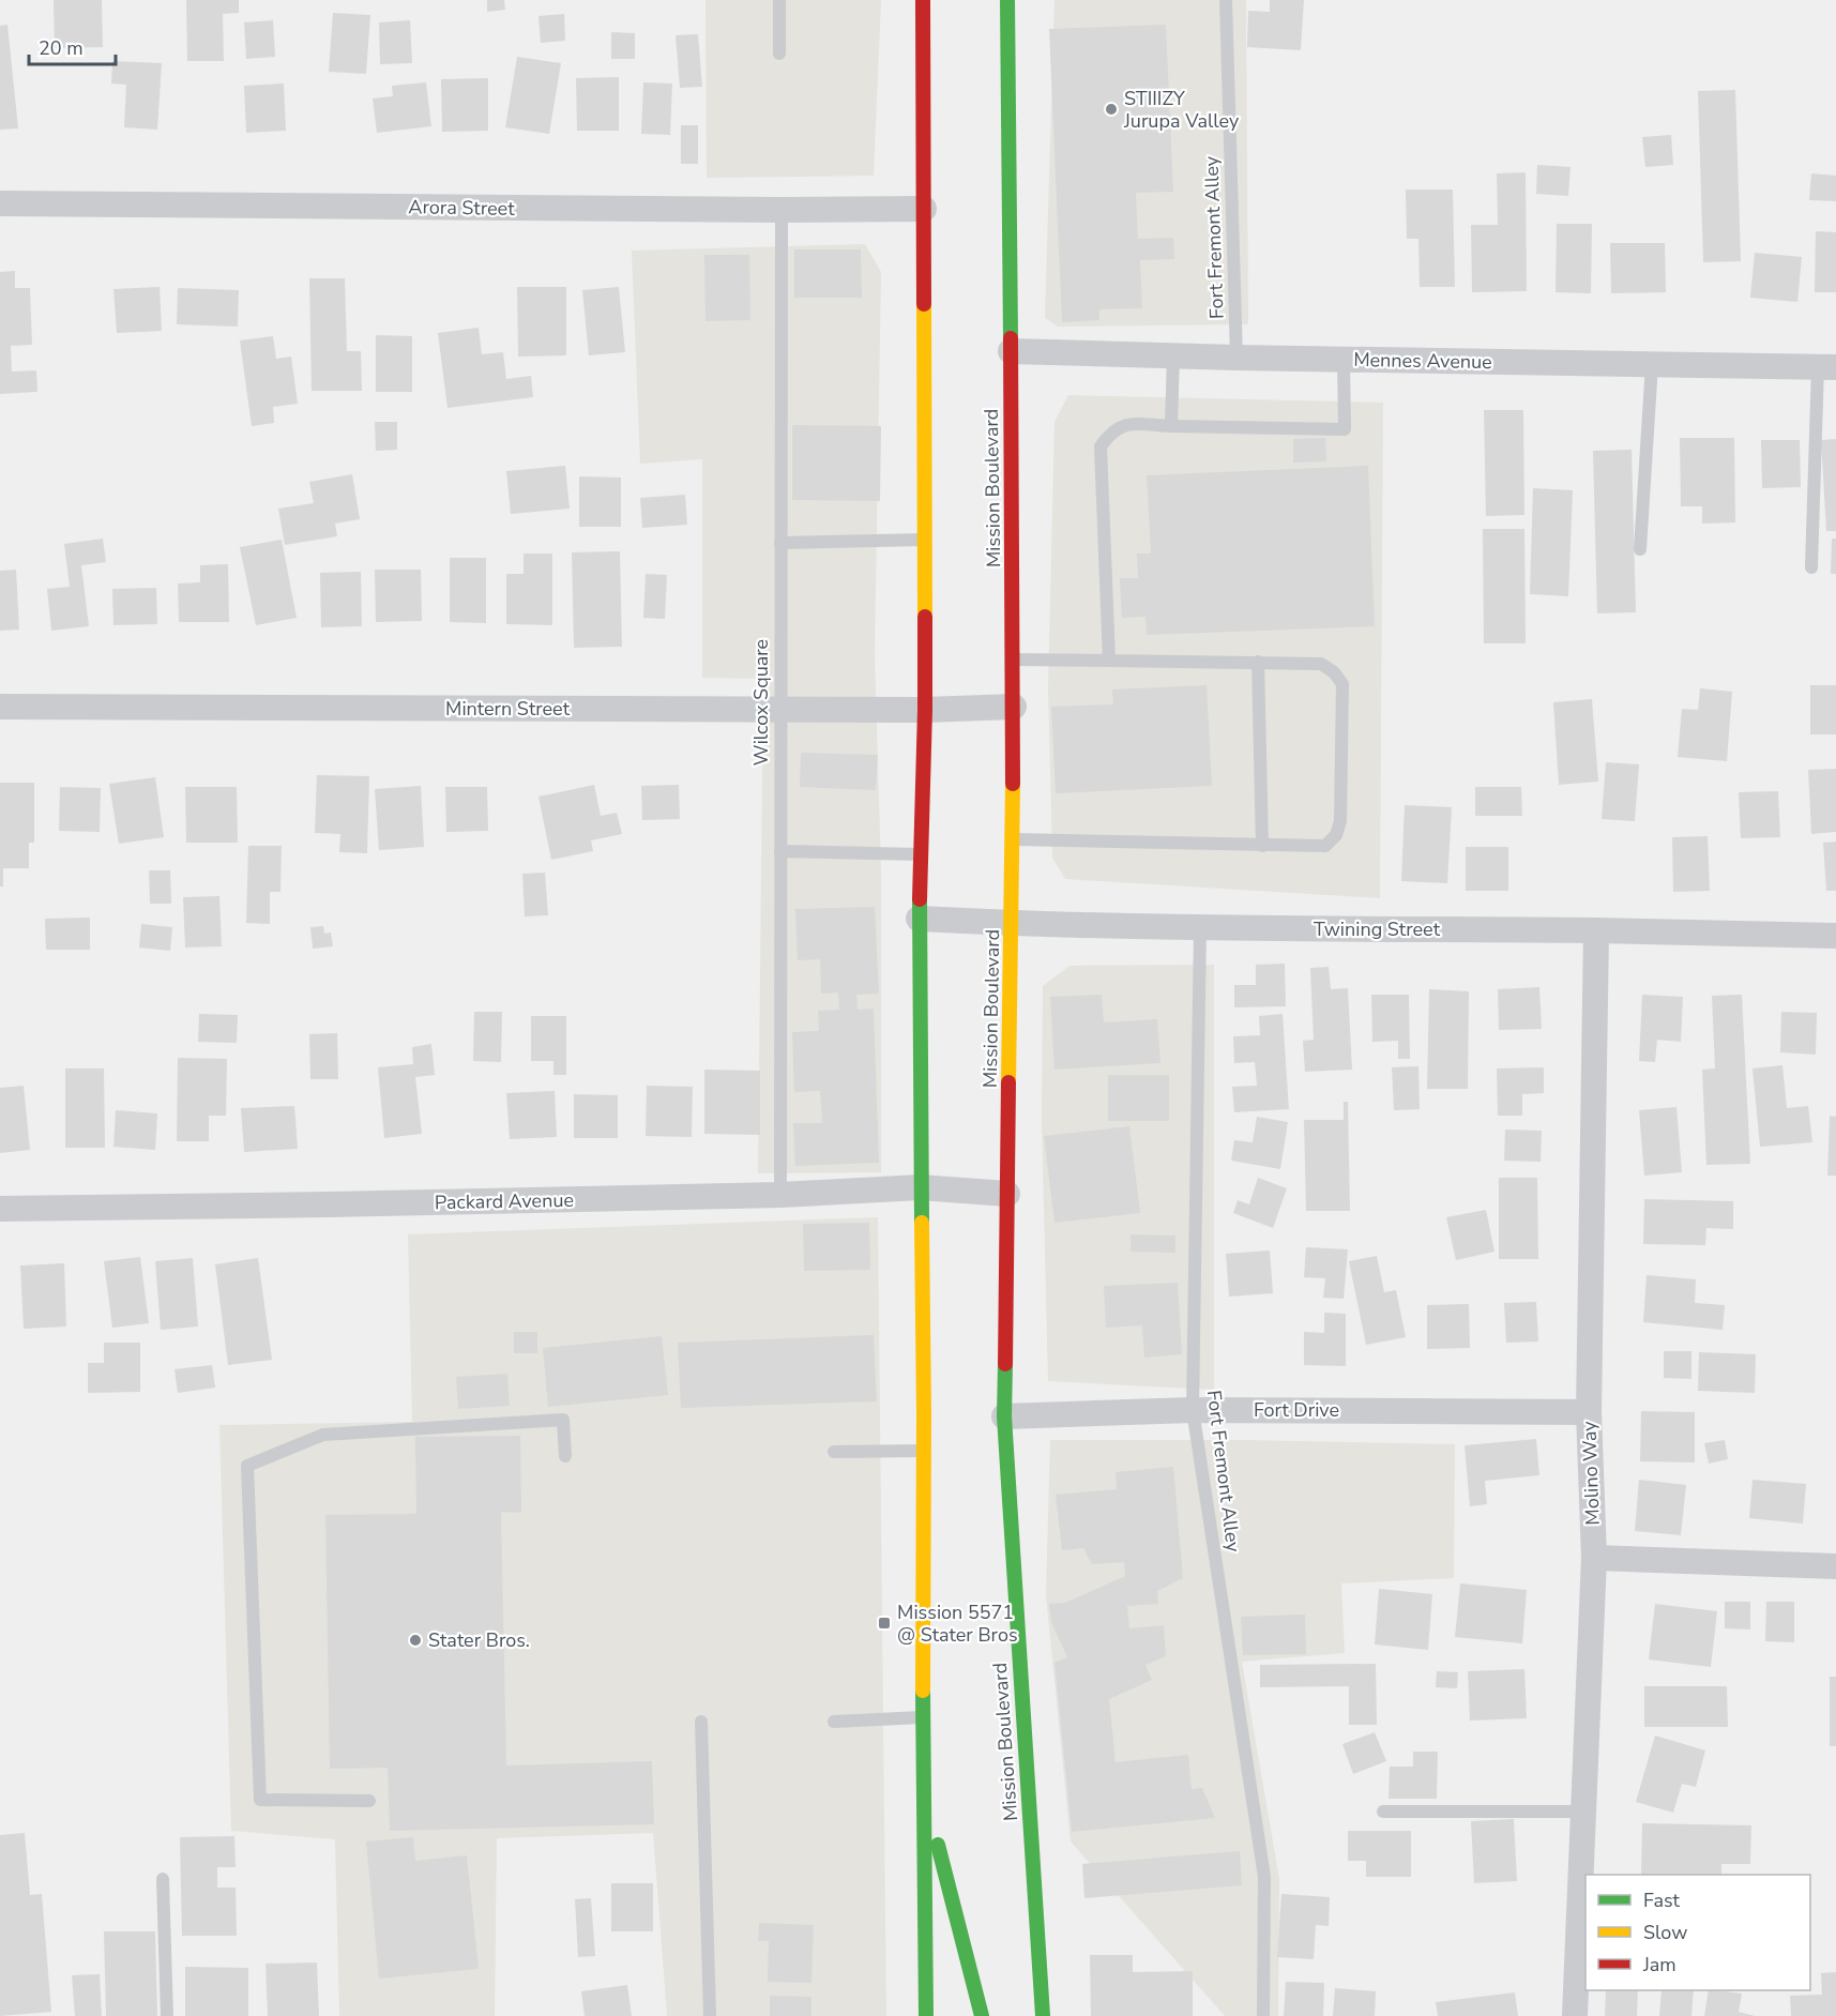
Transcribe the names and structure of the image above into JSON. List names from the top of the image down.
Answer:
{
  "streets": {
    "main road": ["Mission Boulevard"],
    "street": [
      "Arora Street",
      "Mennes Avenue",
      "Mintern Street",
      "Twining Street",
      "Packard Avenue",
      "Fort Drive",
      "Molino Way"
    ],
    "lane": ["Fort Fremont Alley", "Wilcox Square"]
  },
  "crossings": [
    ["Arora Street", "Wilcox Square"],
    ["Fort Fremont Alley", "Mennes Avenue"],
    ["Fort Fremont Alley", "Twining Street"],
    ["Fort Fremont Alley", "Fort Drive"],
    ["Mennes Avenue", "Mission Boulevard"],
    ["Mission Boulevard", "Mintern Street"],
    ["Mission Boulevard", "Twining Street"],
    ["Mission Boulevard", "Packard Avenue"],
    ["Mission Boulevard", "Fort Drive"],
    ["Wilcox Square", "Mintern Street"],
    ["Wilcox Square", "Packard Avenue"],
    ["Twining Street", "Molino Way"],
    ["Fort Drive", "Molino Way"]
  ],
  "places": {
    "other": ["STIIIZY Jurupa Valley", "Stater Bros."],
    "transit": ["Mission 5571 @ Stater Bros"]
  },
  "legend": ["Fast", "Slow", "Jam"],
  "scale_bar": "20 m"
}
